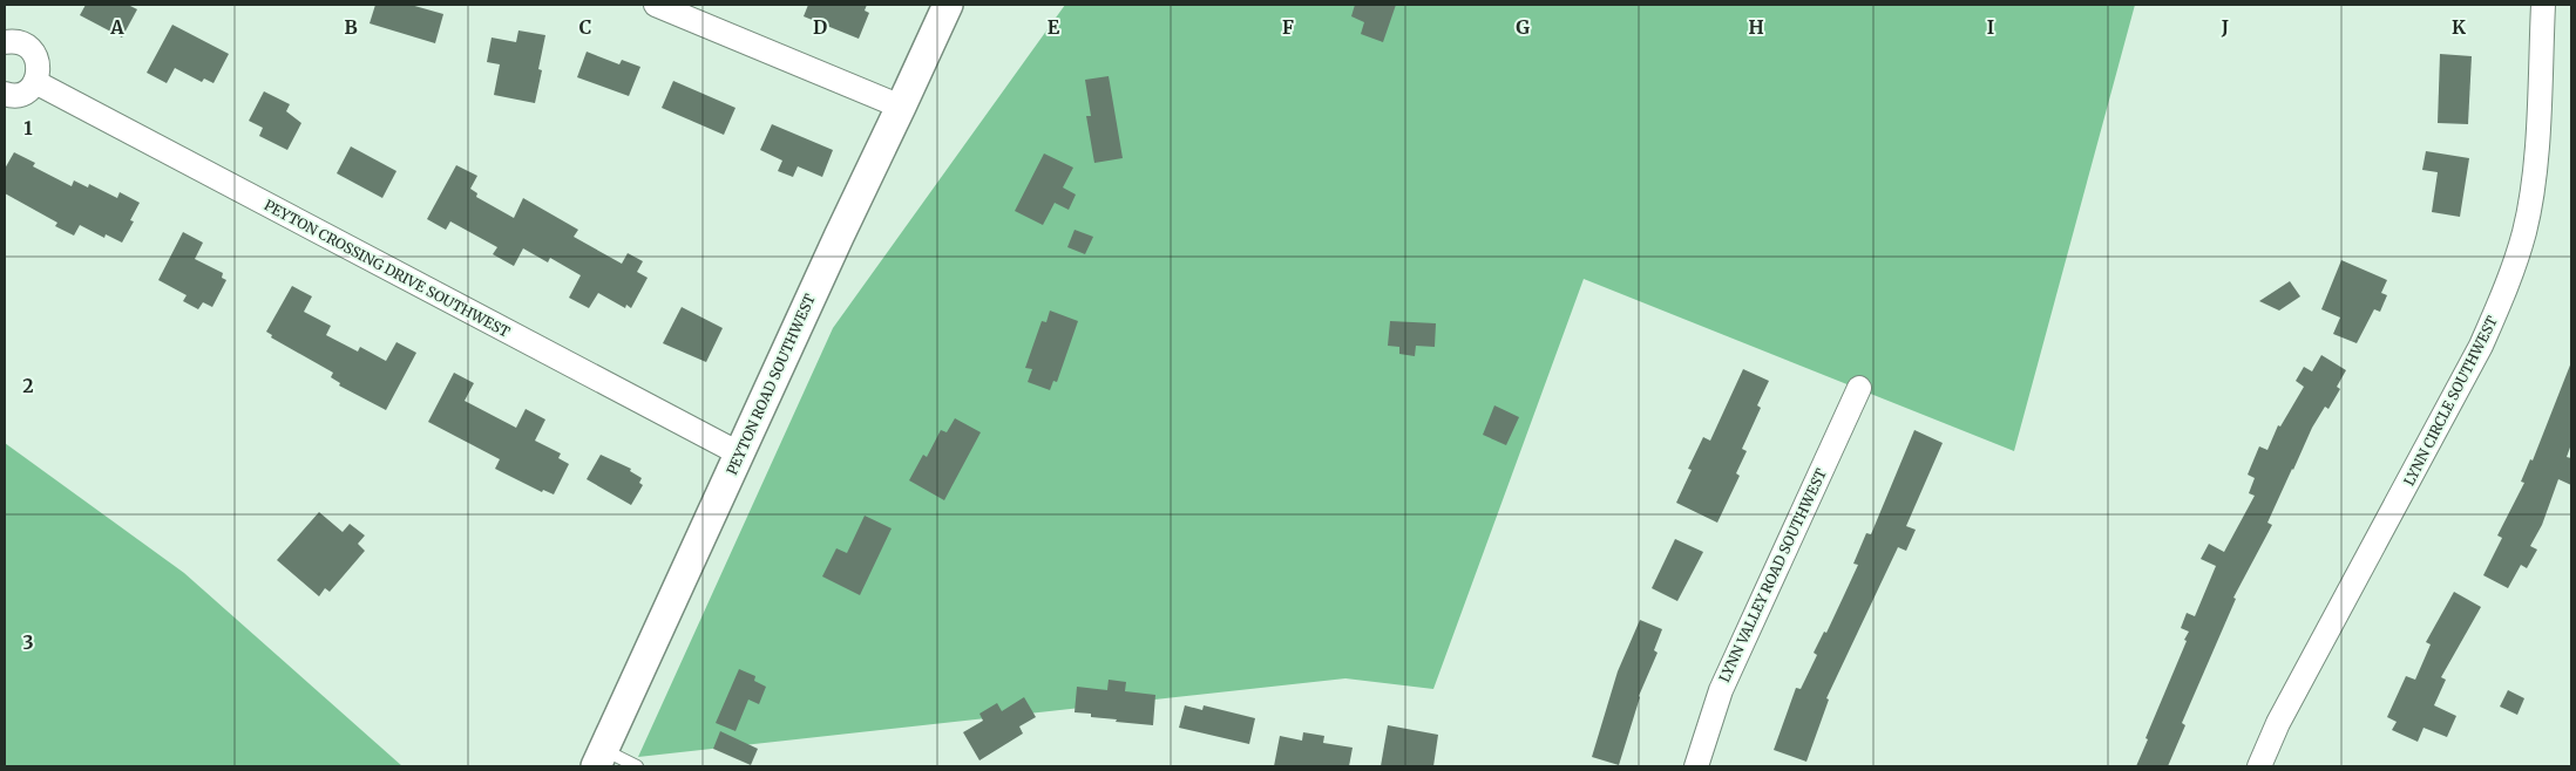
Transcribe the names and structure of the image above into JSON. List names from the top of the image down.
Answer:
{
  "streets": {
    "street": [
      "PEYTON CROSSING DRIVE SOUTHWEST",
      "PEYTON ROAD SOUTHWEST",
      "LYNN CIRCLE SOUTHWEST",
      "LYNN VALLEY ROAD SOUTHWEST"
    ]
  },
  "crossings": [
    ["PEYTON CROSSING DRIVE SOUTHWEST", "PEYTON ROAD SOUTHWEST"]
  ],
  "grid": {
    "columns": [
      "A",
      "B",
      "C",
      "D",
      "E",
      "F",
      "G",
      "H",
      "I",
      "J",
      "K"
    ],
    "rows": ["1", "2", "3"]
  }
}
